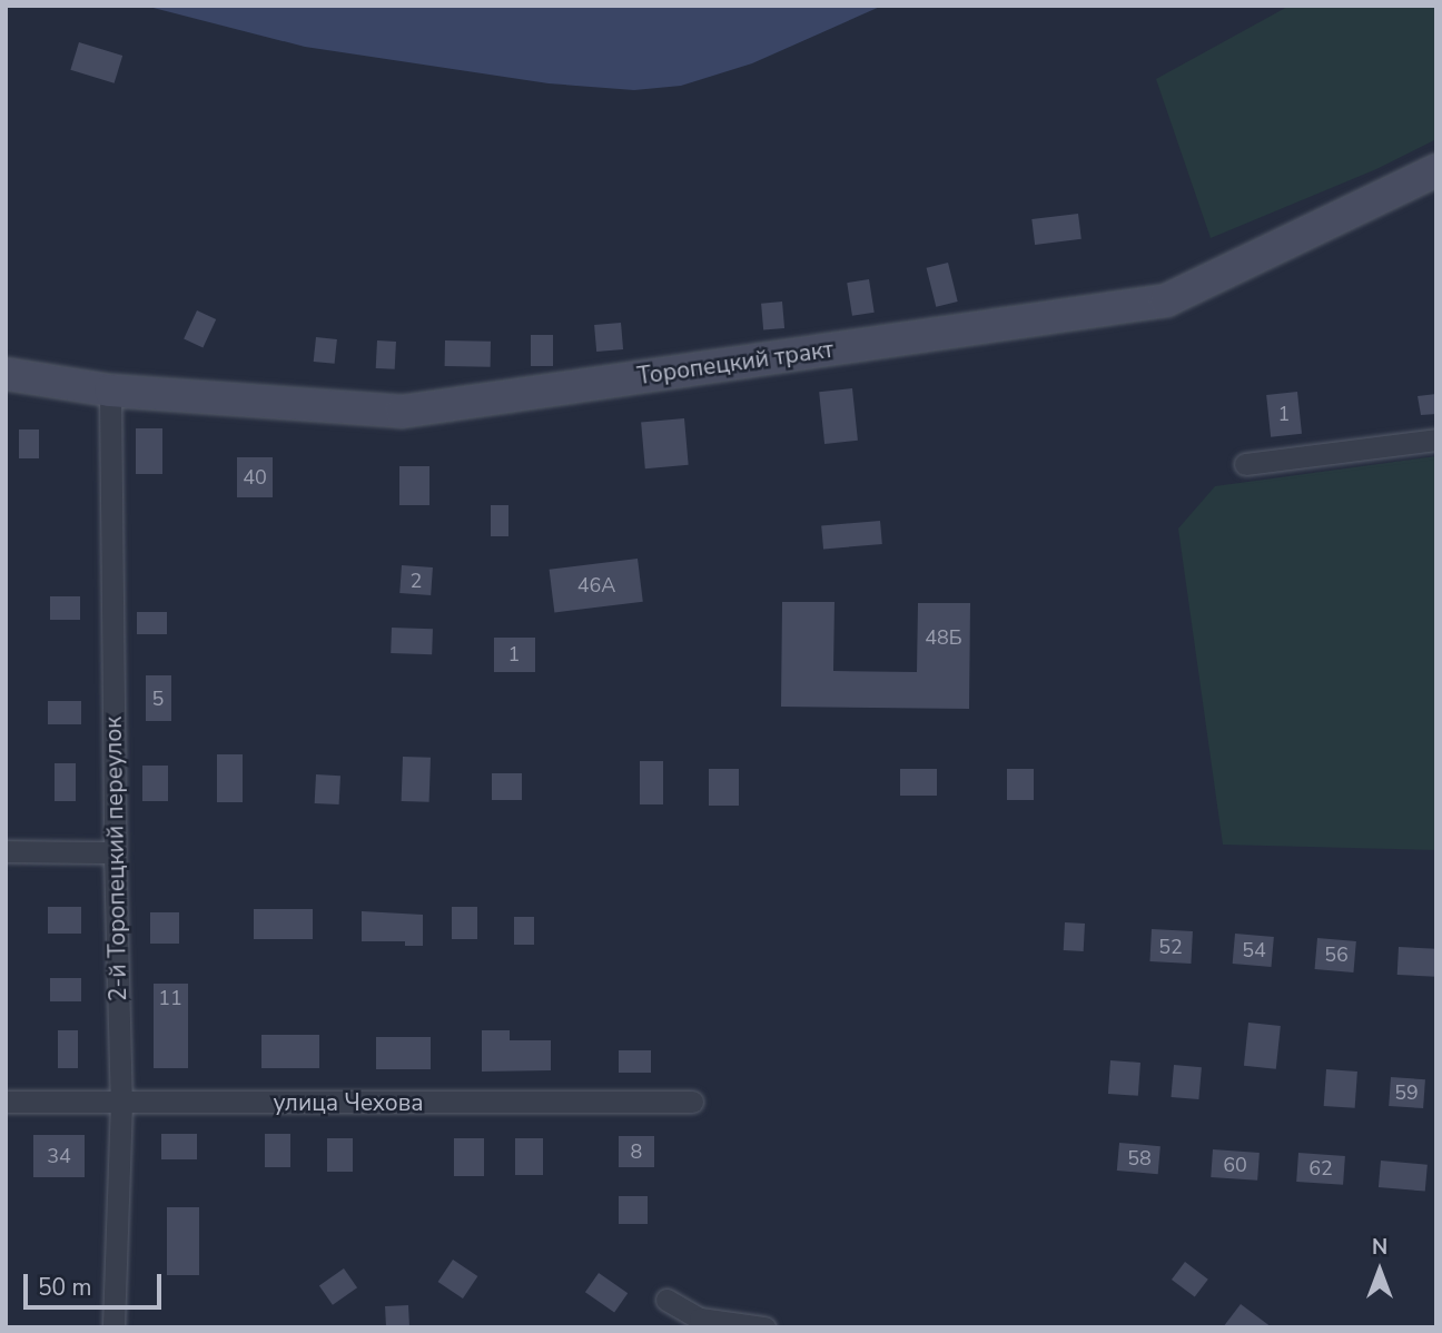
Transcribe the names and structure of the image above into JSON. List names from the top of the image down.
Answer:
{
  "streets": {
    "main road": ["Торопецкий тракт"],
    "street": ["2-й Торопецкий переулок", "улица Чехова"]
  },
  "crossings": [
    ["Торопецкий тракт", "2-й Торопецкий переулок"],
    ["2-й Торопецкий переулок", "улица Чехова"]
  ],
  "house_numbers": [
    "1",
    "40",
    "2",
    "46А",
    "48Б",
    "1",
    "5",
    "52",
    "54",
    "56",
    "11",
    "59",
    "8",
    "34",
    "58",
    "60",
    "62"
  ],
  "scale_bar": "50 m",
  "north": "top"
}
